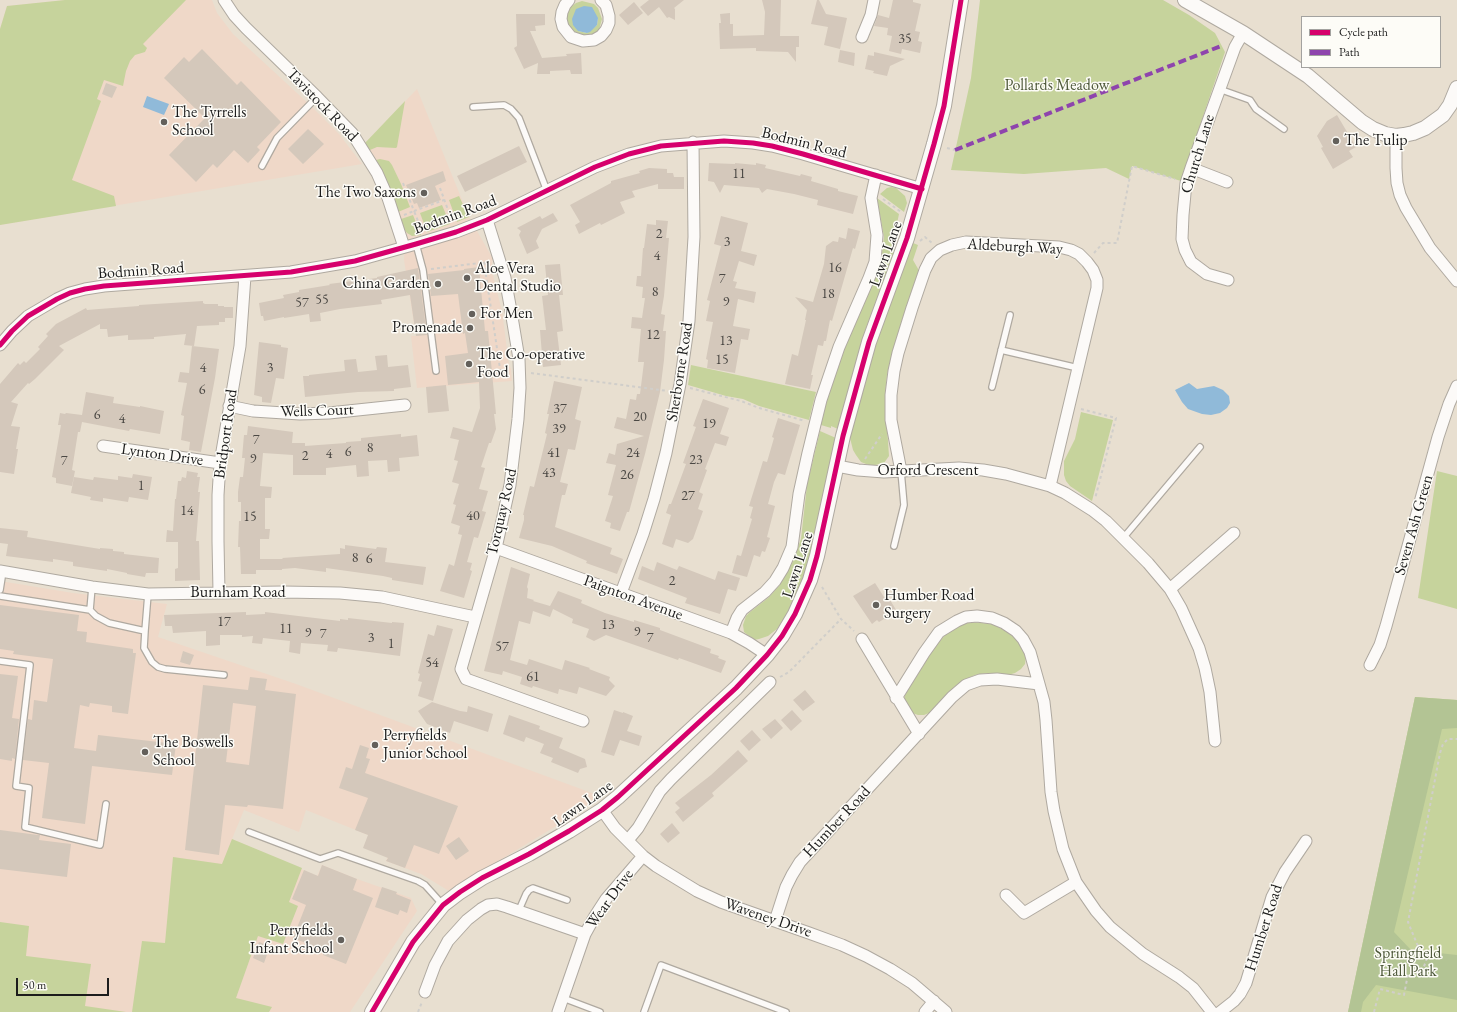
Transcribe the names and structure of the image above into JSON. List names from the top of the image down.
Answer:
{
  "streets": {
    "street": [
      "Tavistock Road",
      "Bodmin Road",
      "Church Lane",
      "Aldeburgh Way",
      "Lawn Lane",
      "Sherborne Road",
      "Wells Court",
      "Bridport Road",
      "Lynton Drive",
      "Orford Crescent",
      "Torquay Road",
      "Seven Ash Green",
      "Burnham Road",
      "Paignton Avenue",
      "Humber Road",
      "Wear Drive",
      "Waveney Drive"
    ]
  },
  "crossings": [
    ["Tavistock Road", "Bodmin Road"],
    ["Bodmin Road", "Lawn Lane"],
    ["Bodmin Road", "Sherborne Road"],
    ["Bodmin Road", "Bridport Road"],
    ["Bodmin Road", "Torquay Road"],
    ["Aldeburgh Way", "Orford Crescent"],
    ["Lawn Lane", "Orford Crescent"],
    ["Lawn Lane", "Paignton Avenue"],
    ["Lawn Lane", "Waveney Drive"],
    ["Sherborne Road", "Paignton Avenue"],
    ["Wells Court", "Bridport Road"],
    ["Bridport Road", "Lynton Drive"],
    ["Bridport Road", "Burnham Road"],
    ["Torquay Road", "Burnham Road"],
    ["Torquay Road", "Paignton Avenue"],
    ["Humber Road", "Waveney Drive"],
    ["Wear Drive", "Waveney Drive"]
  ],
  "parks": ["Pollards Meadow", "Springfield Hall Park"],
  "places": [
    "The Tyrrells School",
    "The Tulip",
    "The Two Saxons",
    "Aloe Vera Dental Studio",
    "China Garden",
    "For Men",
    "Promenade",
    "The Co-operative Food",
    "Humber Road Surgery",
    "Perryfields Junior School",
    "The Boswells School",
    "Perryfields Infant School"
  ],
  "house_numbers": [
    "35",
    "11",
    "2",
    "3",
    "4",
    "16",
    "7",
    "8",
    "18",
    "55",
    "9",
    "57",
    "12",
    "13",
    "15",
    "4",
    "3",
    "6",
    "37",
    "6",
    "20",
    "4",
    "19",
    "39",
    "7",
    "8",
    "6",
    "41",
    "24",
    "4",
    "2",
    "9",
    "23",
    "7",
    "43",
    "26",
    "1",
    "27",
    "14",
    "40",
    "15",
    "8",
    "6",
    "2",
    "17",
    "13",
    "11",
    "9",
    "9",
    "7",
    "3",
    "7",
    "1",
    "57",
    "54",
    "61"
  ],
  "legend": ["Cycle path", "Path"],
  "scale_bar": "50 m"
}
